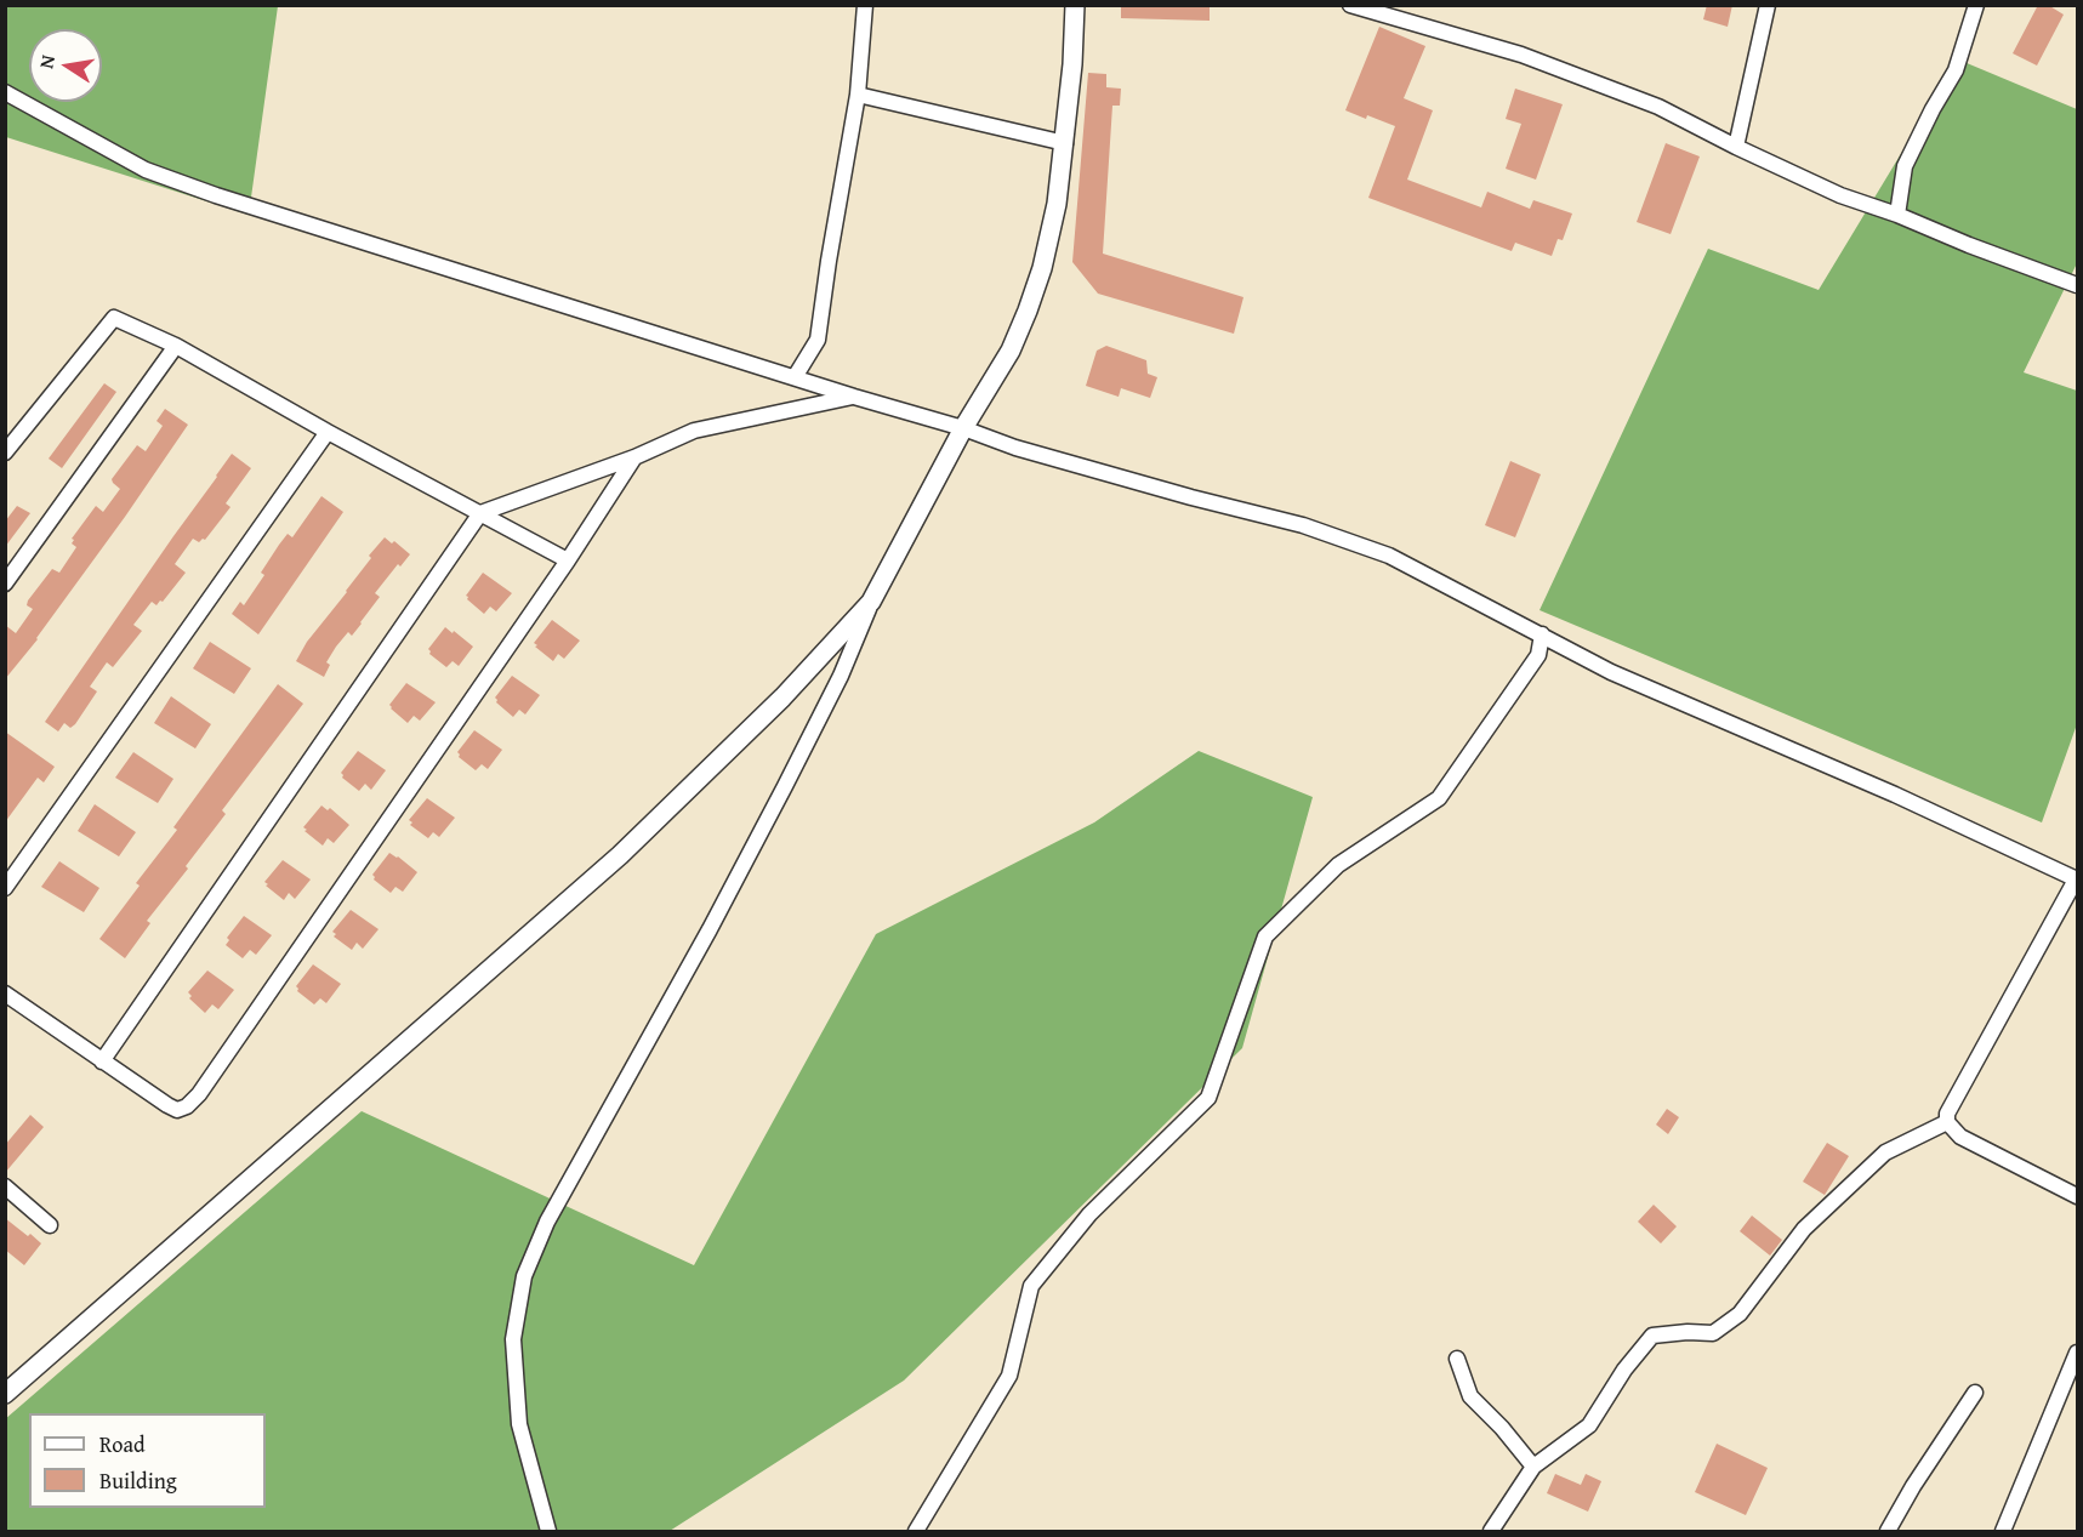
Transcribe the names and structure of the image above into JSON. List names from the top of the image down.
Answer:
{
  "legend": ["Road", "Building"],
  "north": "left"
}
